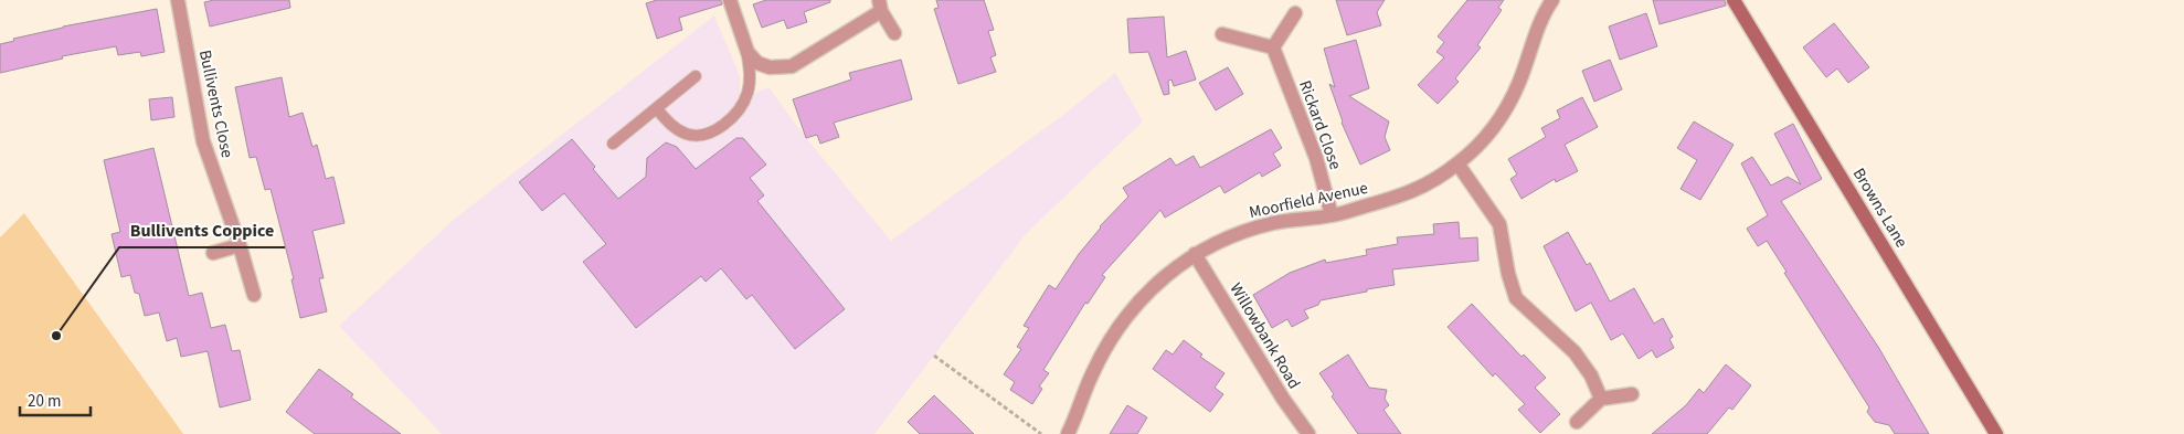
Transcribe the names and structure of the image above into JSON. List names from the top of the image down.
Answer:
{
  "streets": {
    "street": [
      "Bullivents Close",
      "Rickard Close",
      "Moorfield Avenue",
      "Browns Lane",
      "Willowbank Road"
    ]
  },
  "crossings": [
    ["Rickard Close", "Moorfield Avenue"],
    ["Moorfield Avenue", "Willowbank Road"]
  ],
  "places": ["Bullivents Coppice"],
  "scale_bar": "20 m"
}
